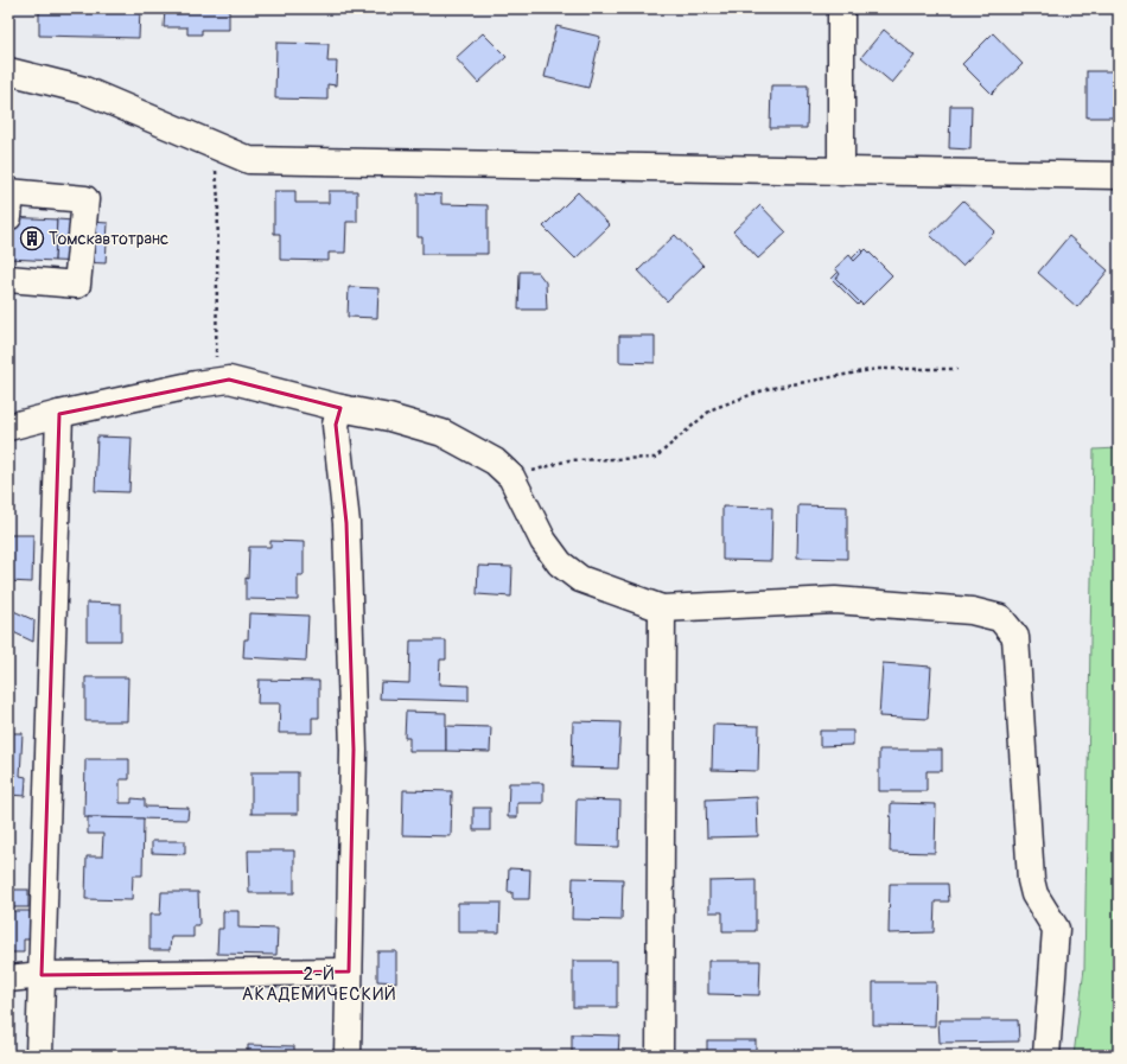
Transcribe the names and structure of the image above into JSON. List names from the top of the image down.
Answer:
{
  "districts": ["2-Й АКАДЕМИЧЕСКИЙ"],
  "places": {
    "building": ["Томскавтотранс"]
  }
}
